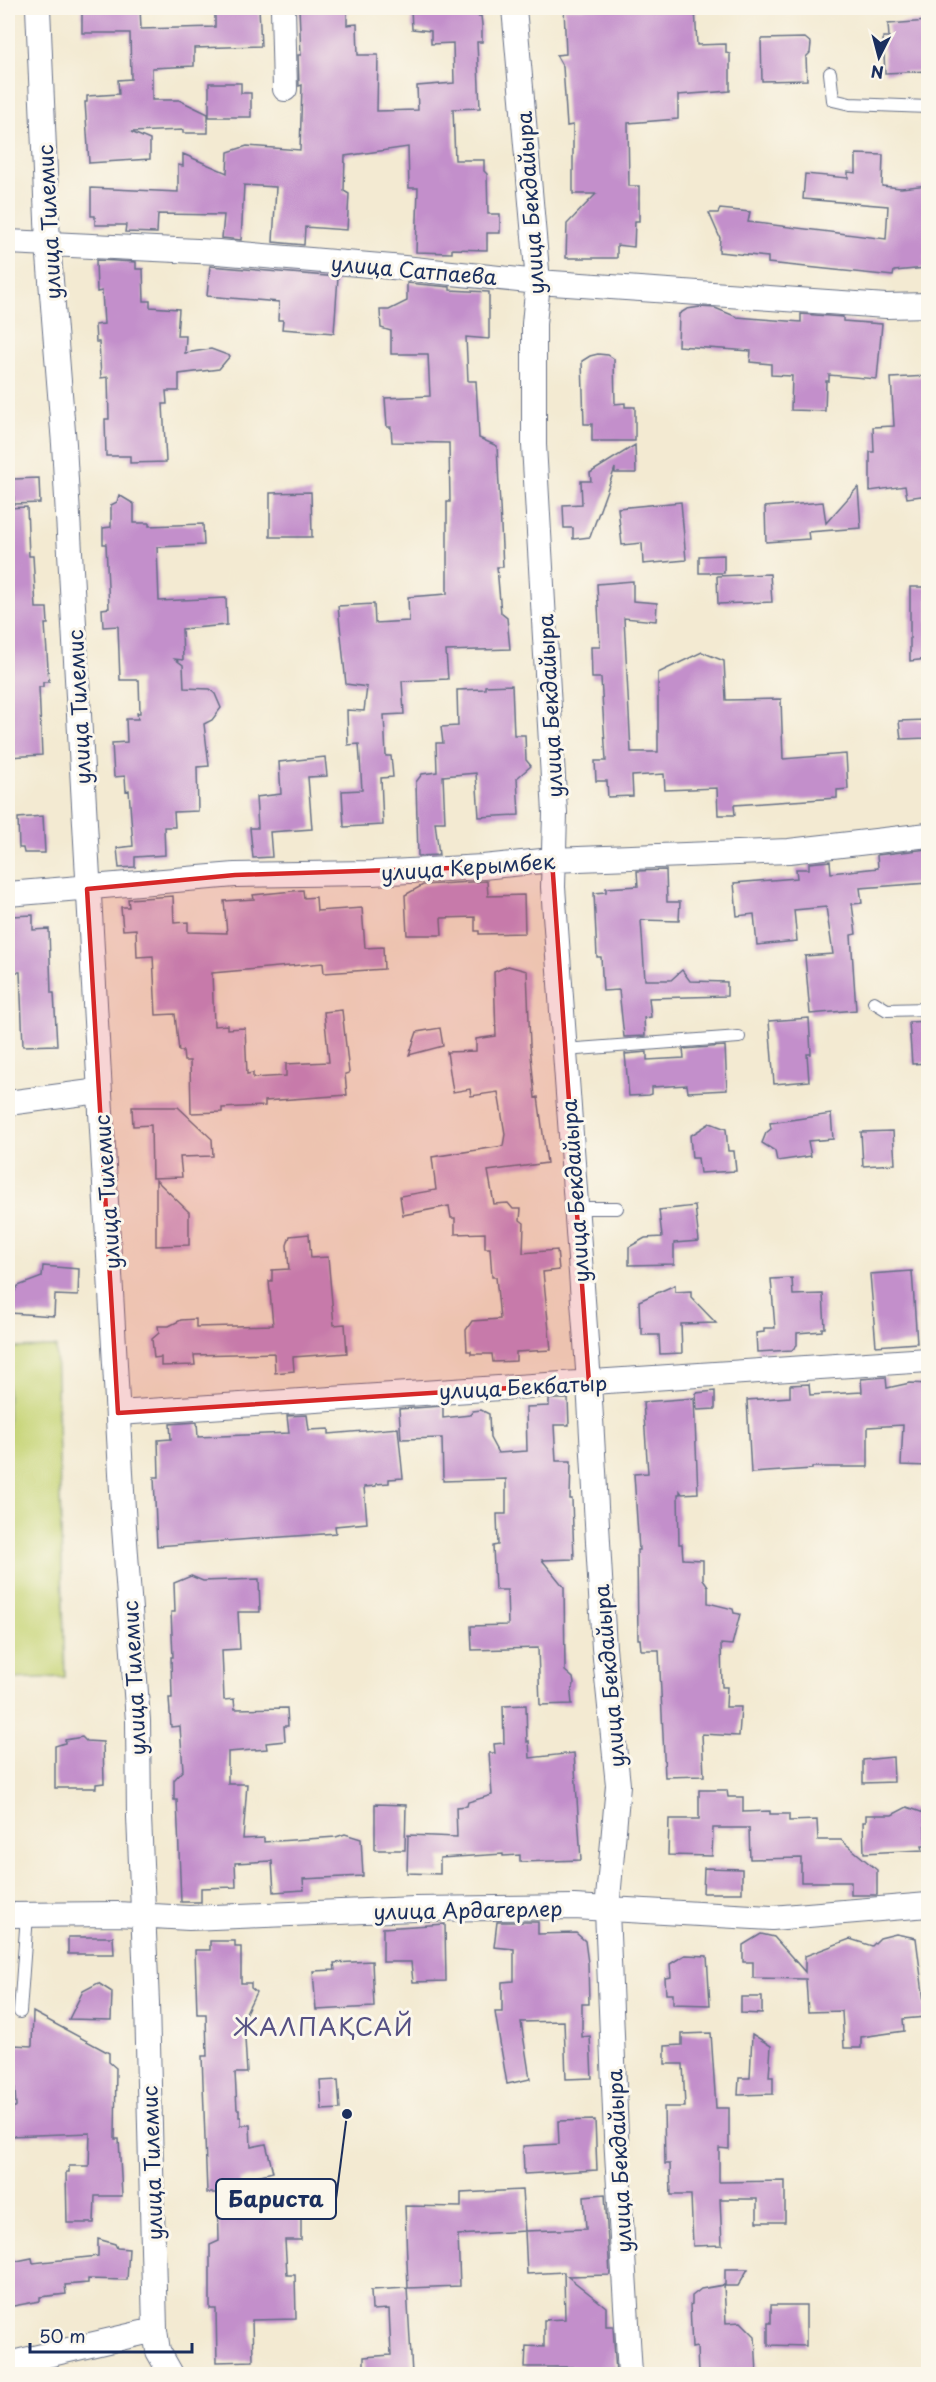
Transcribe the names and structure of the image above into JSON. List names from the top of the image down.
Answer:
{
  "streets": {
    "street": [
      "улица Бекдайыра",
      "улица Тилемис",
      "улица Сатпаева",
      "улица Керымбек",
      "улица Бекбатыр",
      "улица Ардагерлер"
    ]
  },
  "crossings": [
    ["улица Бекдайыра", "улица Сатпаева"],
    ["улица Бекдайыра", "улица Керымбек"],
    ["улица Бекдайыра", "улица Бекбатыр"],
    ["улица Бекдайыра", "улица Ардагерлер"],
    ["улица Тилемис", "улица Сатпаева"],
    ["улица Тилемис", "улица Керымбек"],
    ["улица Тилемис", "улица Бекбатыр"],
    ["улица Тилемис", "улица Ардагерлер"]
  ],
  "districts": ["ЖАЛПАҚСАЙ"],
  "places": ["Бариста"],
  "scale_bar": "50 m",
  "north": "bottom"
}
